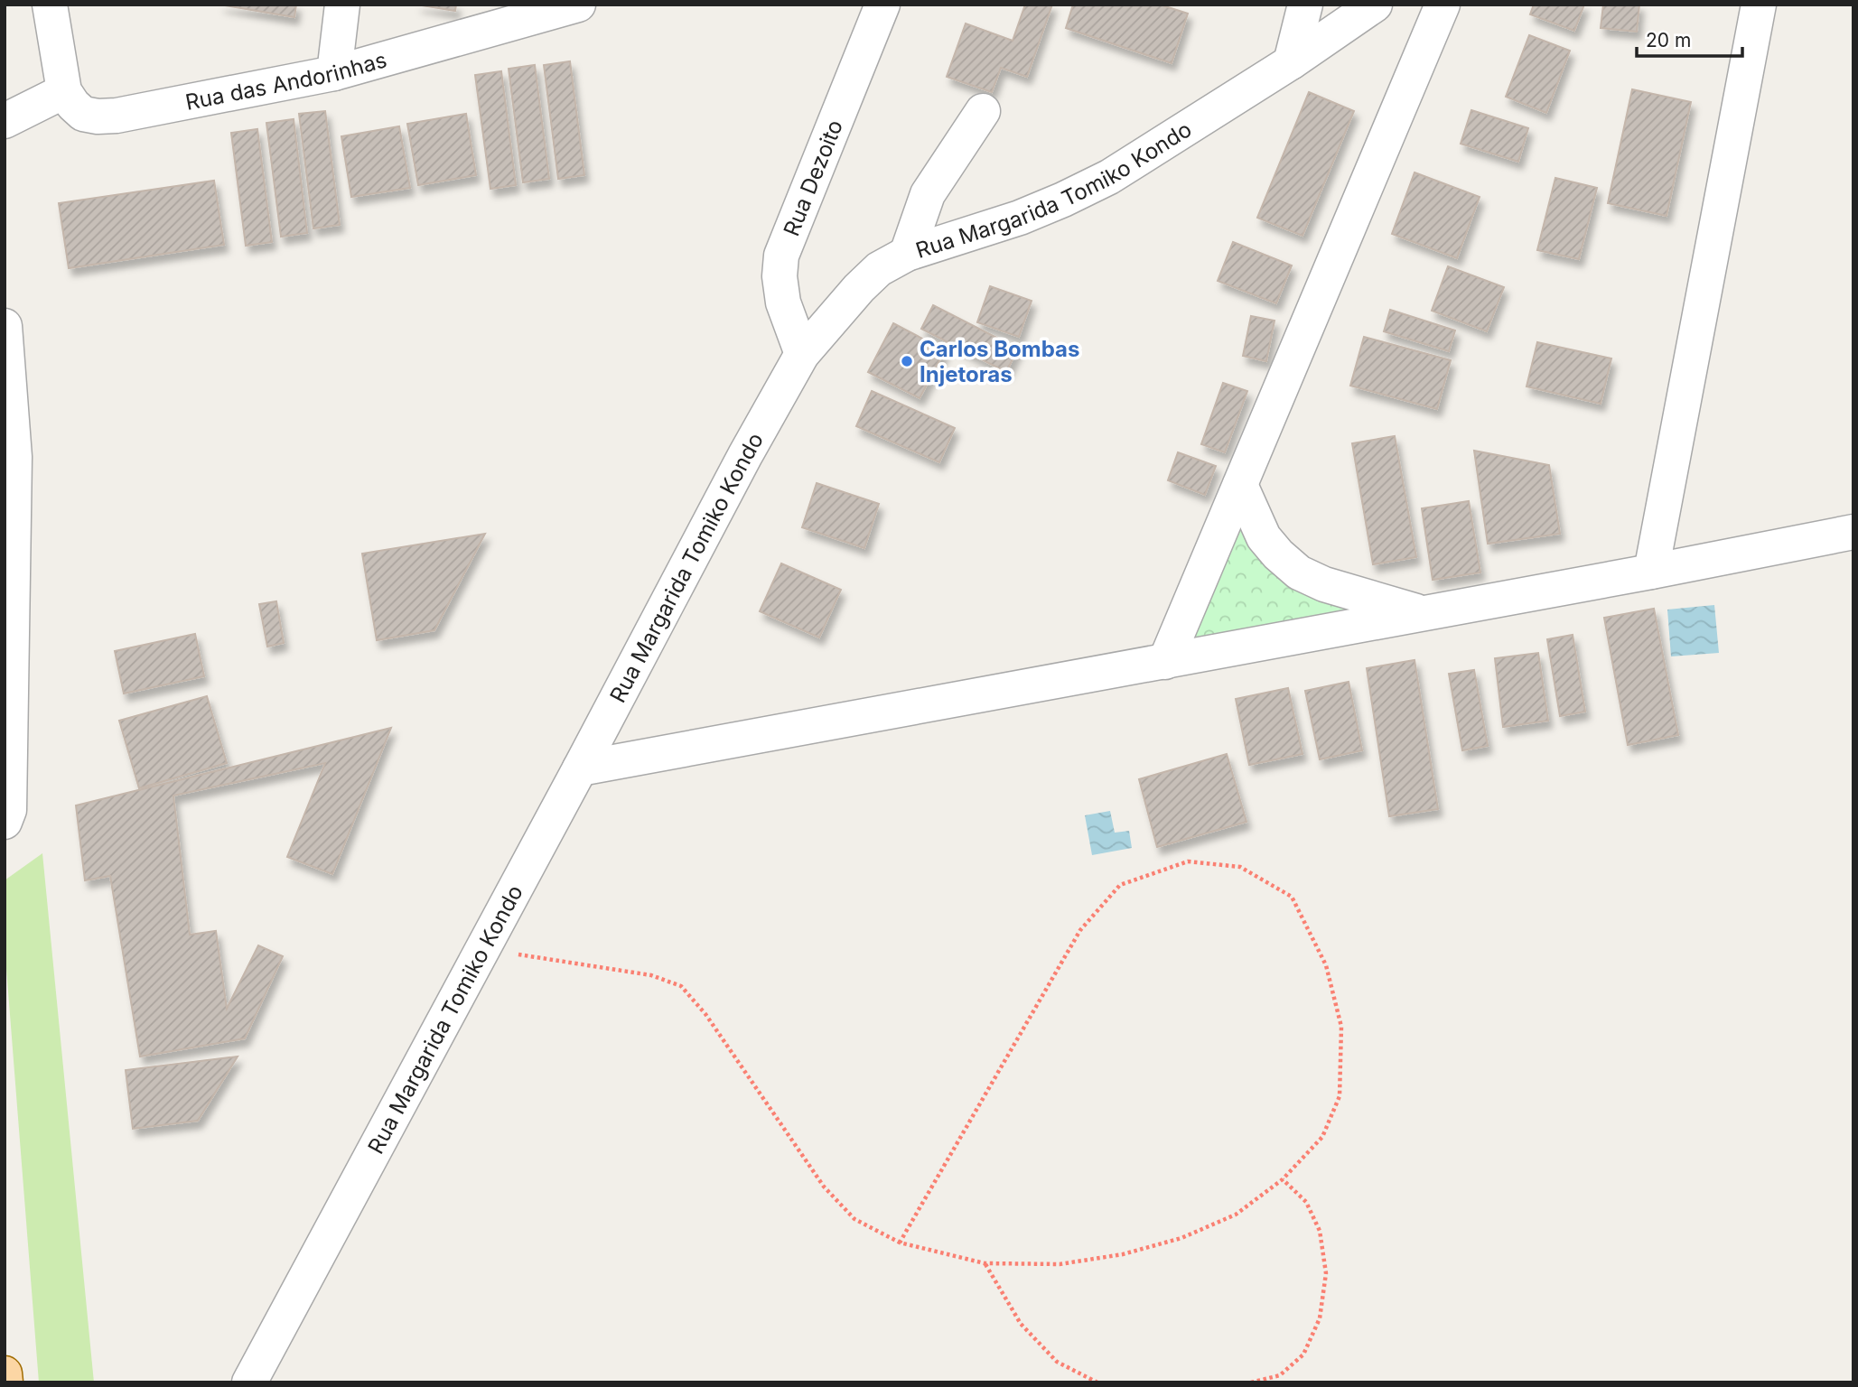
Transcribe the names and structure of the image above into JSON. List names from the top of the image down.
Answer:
{
  "streets": {
    "street": ["Rua das Andorinhas", "Rua Dezoito", "Rua Margarida Tomiko Kondo"]
  },
  "crossings": [
    ["Rua Dezoito", "Rua Margarida Tomiko Kondo"]
  ],
  "places": ["Carlos Bombas Injetoras"],
  "scale_bar": "20 m"
}
